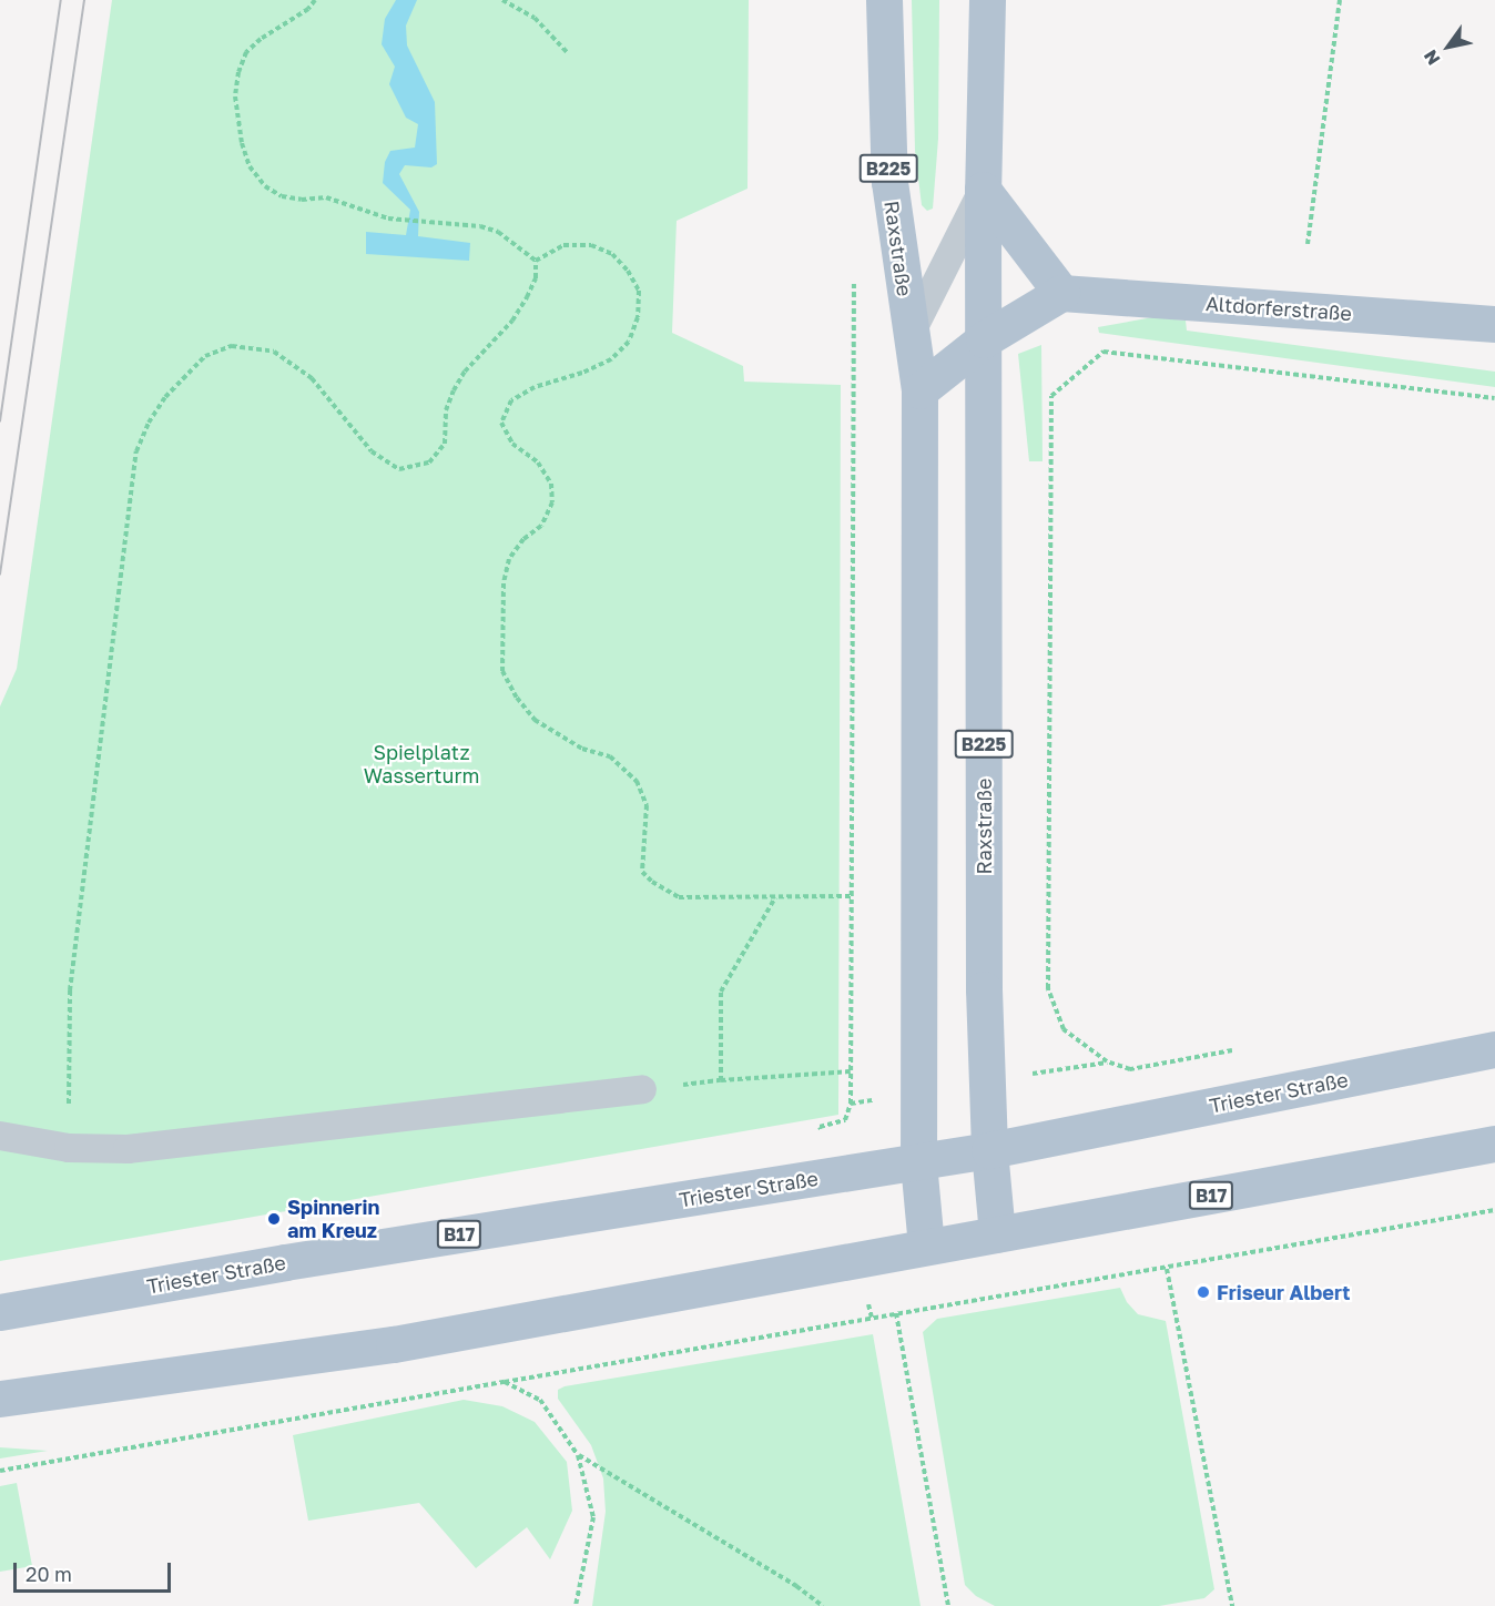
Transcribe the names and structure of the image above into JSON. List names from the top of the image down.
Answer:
{
  "streets": {
    "main road": [
      "B225",
      "Raxstraße",
      "Altdorferstraße",
      "Triester Straße",
      "B17"
    ]
  },
  "crossings": [
    ["Raxstraße", "Triester Straße"],
    ["Raxstraße", "B17"]
  ],
  "parks": ["Spielplatz Wasserturm"],
  "places": ["Spinnerin am Kreuz", "Friseur Albert"],
  "scale_bar": "20 m",
  "north": "bottom left"
}
